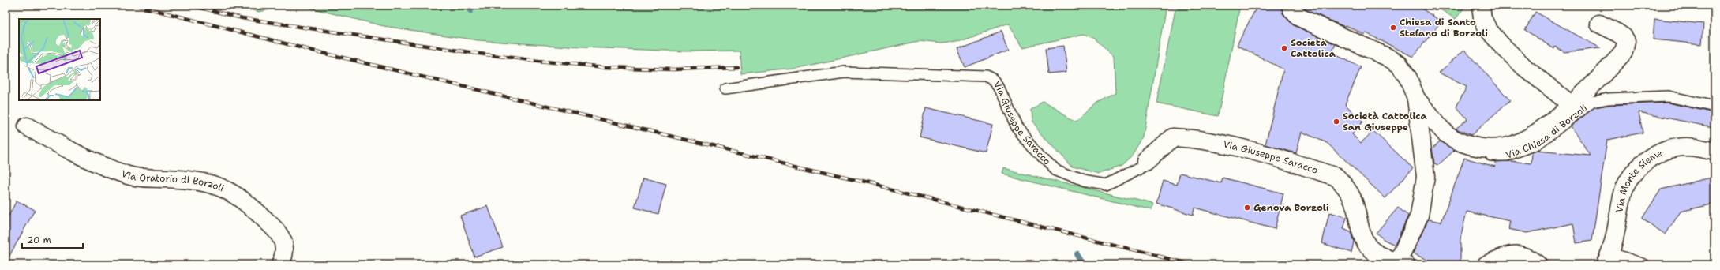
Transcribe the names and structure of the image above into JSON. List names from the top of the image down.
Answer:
{
  "streets": {
    "street": [
      "Via Giuseppe Saracco",
      "Via Chiesa di Borzoli",
      "Via Oratorio di Borzoli",
      "Via Monte Sleme"
    ]
  },
  "places": [
    "Chiesa di Santo Stefano di Borzoli",
    "Società Cattolica",
    "Società Cattolica San Giuseppe",
    "Genova Borzoli"
  ],
  "scale_bar": "20 m"
}
